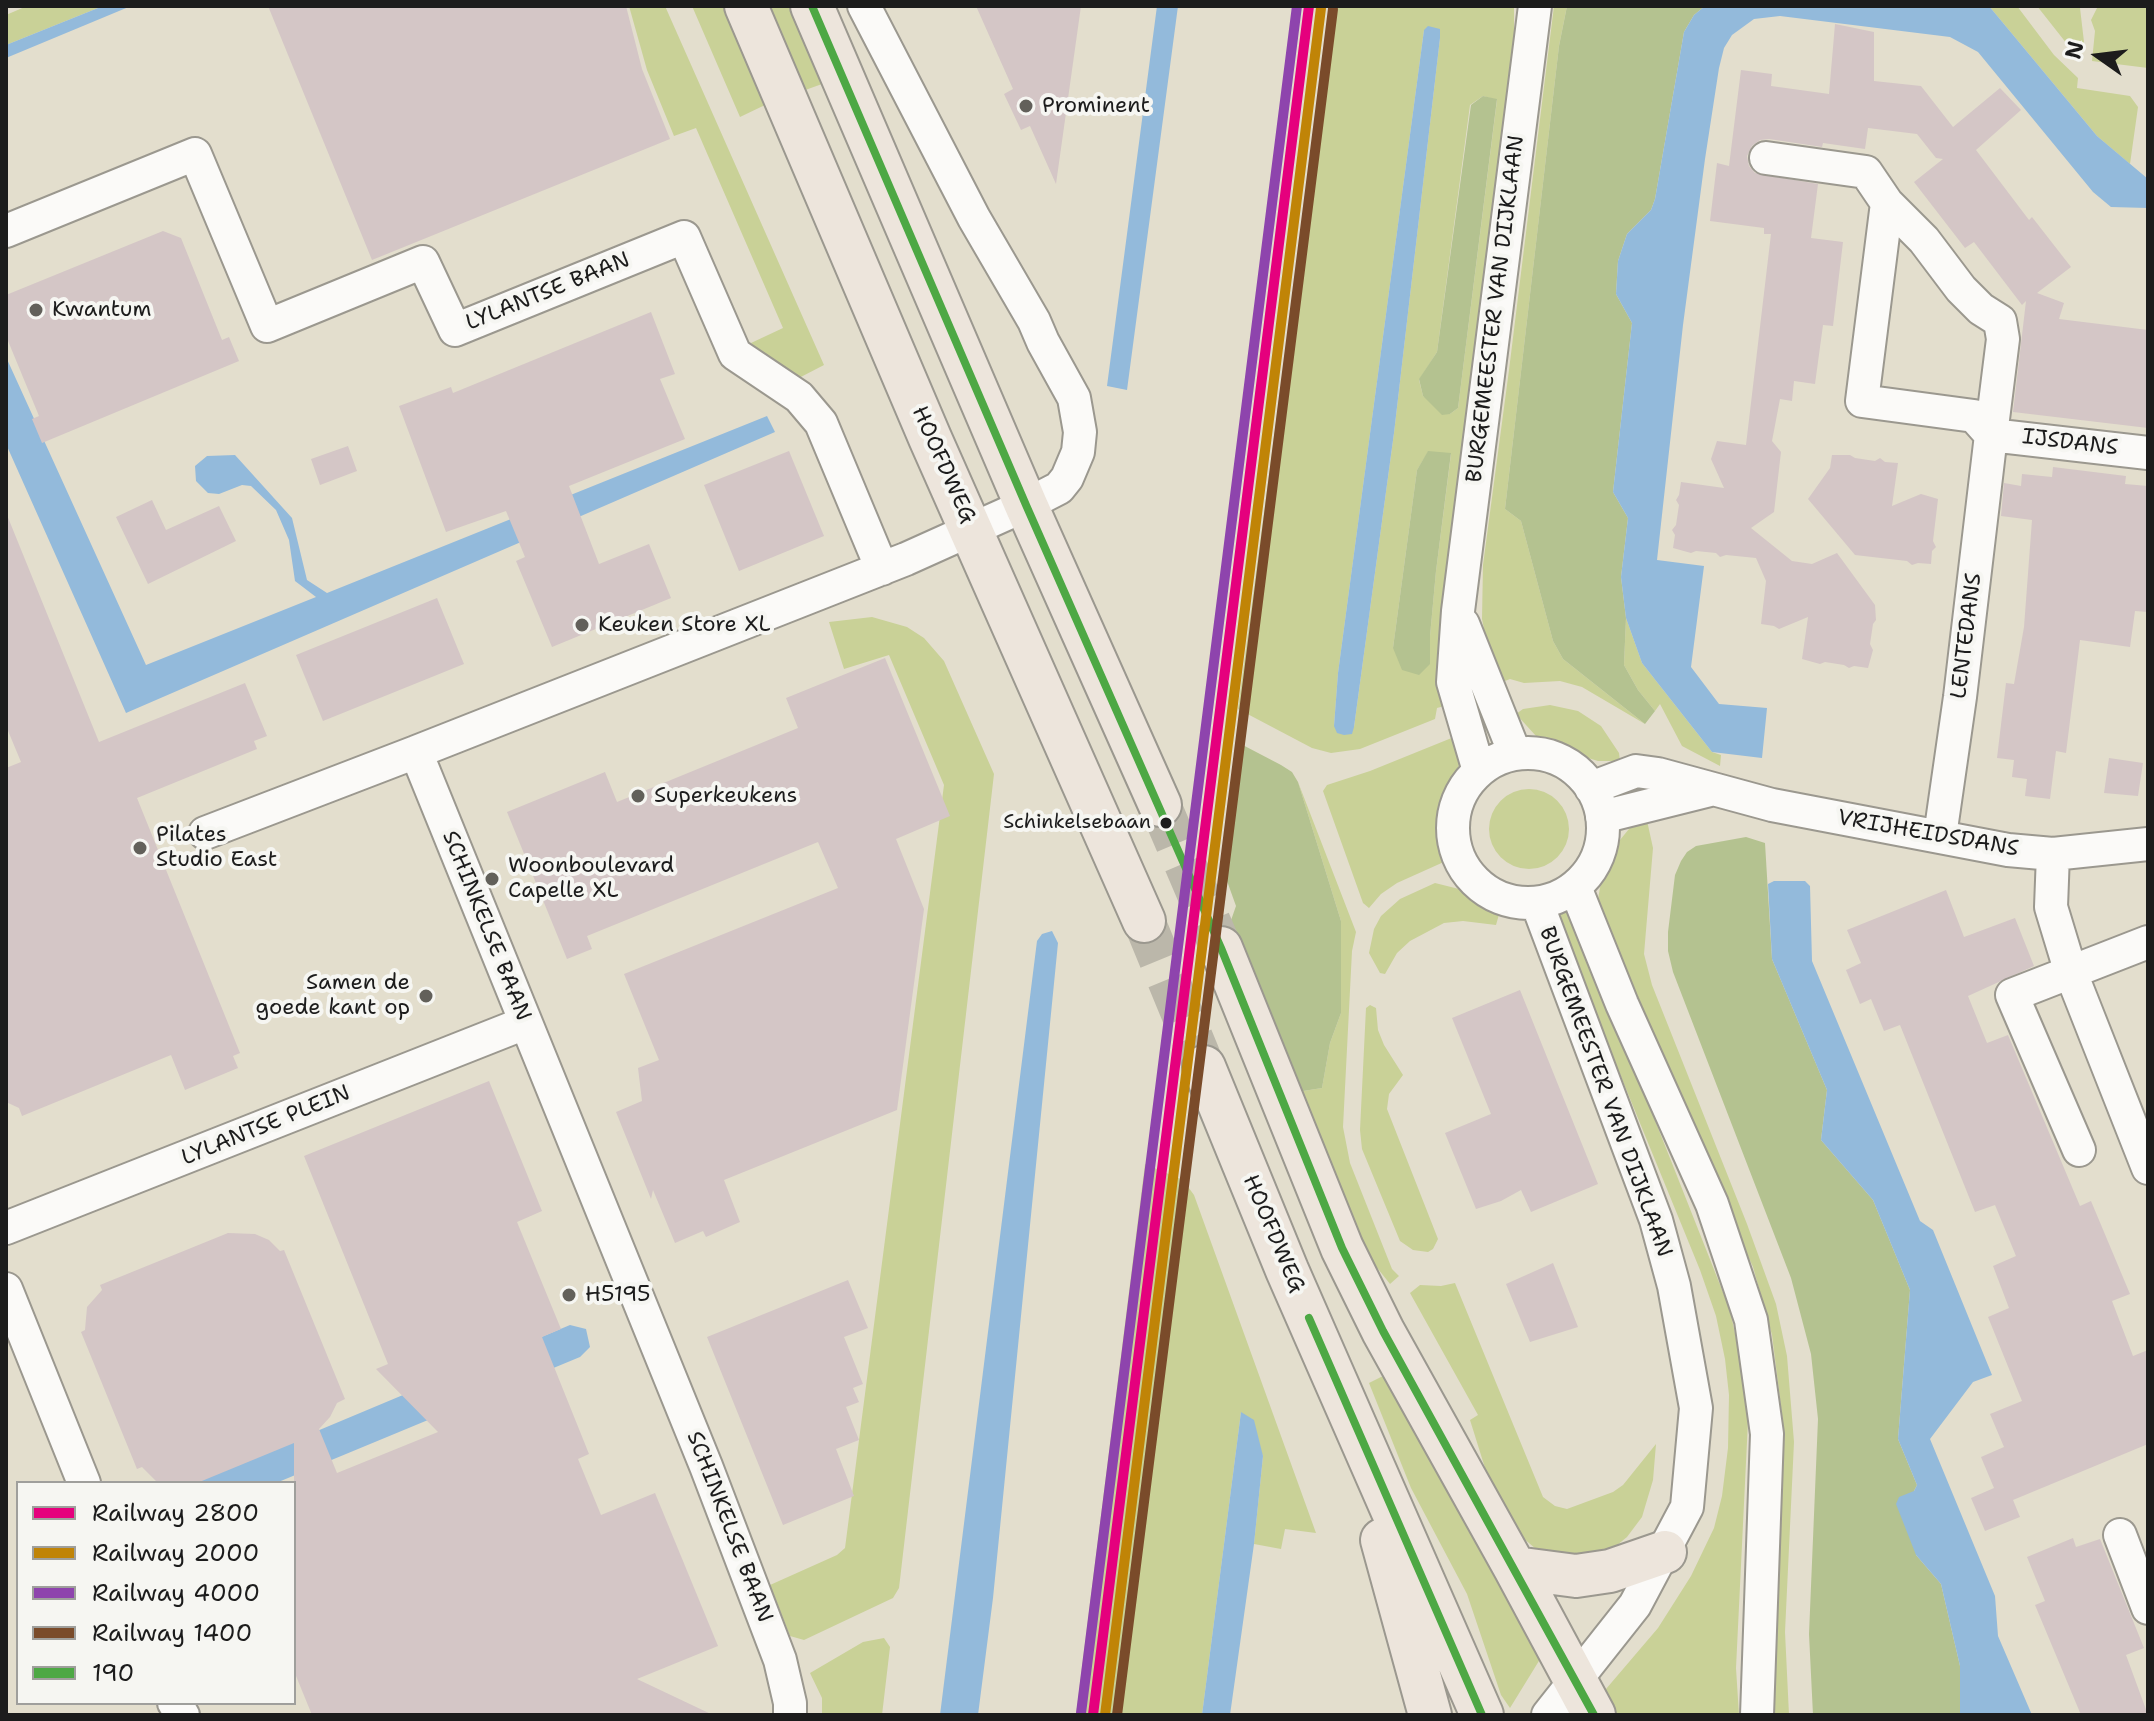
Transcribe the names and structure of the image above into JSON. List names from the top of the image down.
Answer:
{
  "streets": {
    "main road": ["HOOFDWEG"],
    "street": [
      "LYLANTSE BAAN",
      "BURGEMEESTER VAN DIJKLAAN",
      "IJSDANS",
      "LENTEDANS",
      "VRIJHEIDSDANS",
      "SCHINKELSE BAAN",
      "LYLANTSE PLEIN"
    ]
  },
  "crossings": [
    ["BURGEMEESTER VAN DIJKLAAN", "VRIJHEIDSDANS"],
    ["IJSDANS", "LENTEDANS"],
    ["LENTEDANS", "VRIJHEIDSDANS"],
    ["SCHINKELSE BAAN", "LYLANTSE PLEIN"]
  ],
  "places": [
    "Prominent",
    "Kwantum",
    "Keuken Store XL",
    "Superkeukens",
    "Schinkelsebaan",
    "Pilates Studio East",
    "Woonboulevard Capelle XL",
    "Samen de goede kant op",
    "H5195"
  ],
  "lines": [
    "rail line 2800",
    "rail line 4000",
    "transit line 190",
    "rail line 2000",
    "rail line 1400"
  ],
  "legend": [
    "Railway 2800",
    "Railway 2000",
    "Railway 4000",
    "Railway 1400",
    "190"
  ],
  "north": "left"
}
